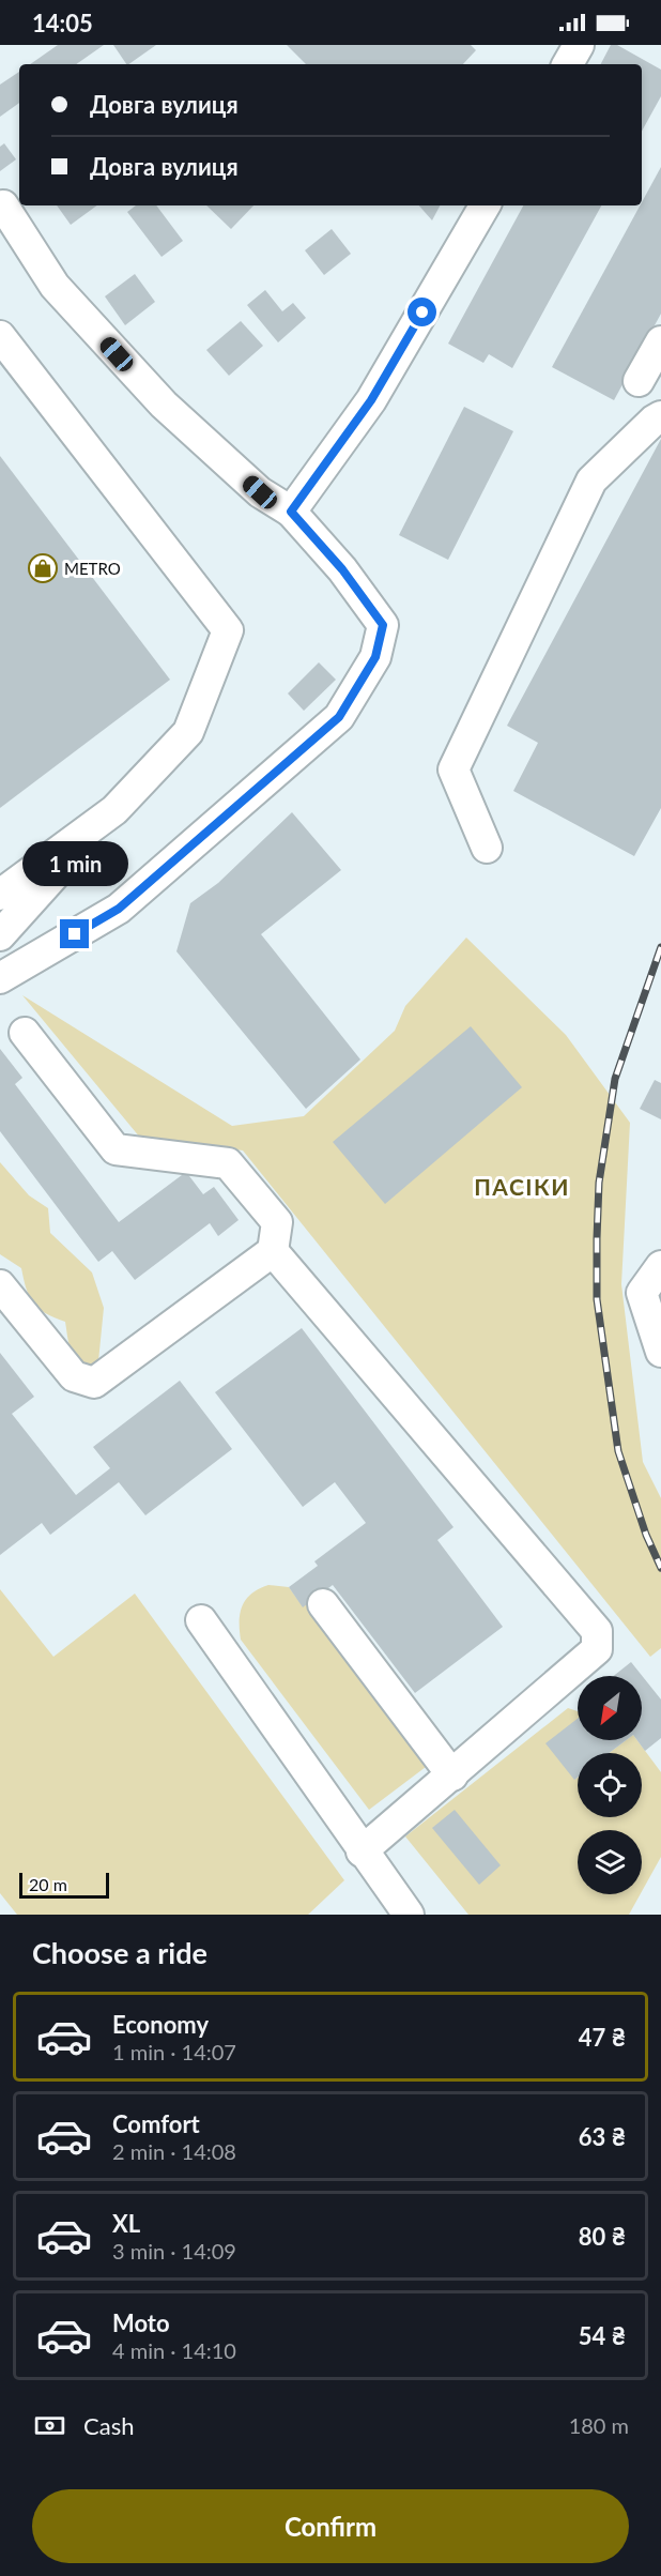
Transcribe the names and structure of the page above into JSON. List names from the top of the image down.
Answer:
{
  "districts": ["ПАСІКИ"],
  "places": {
    "shop": ["METRO"]
  },
  "scale_bar": "20 m",
  "north": "bottom left",
  "page": {
    "status": "14:05",
    "banner": ["Довга вулиця", "Довга вулиця"],
    "bubble": "1 min",
    "scale": "20 m",
    "heading": "Choose a ride",
    "list": [
      {
        "name": "Economy",
        "note": "1 min · 14:07",
        "value": "47 ₴"
      },
      {
        "name": "Comfort",
        "note": "2 min · 14:08",
        "value": "63 ₴"
      },
      {
        "name": "XL",
        "note": "3 min · 14:09",
        "value": "80 ₴"
      },
      {
        "name": "Moto",
        "note": "4 min · 14:10",
        "value": "54 ₴"
      }
    ],
    "pay": ["Cash", "180 m"],
    "buttons": "Confirm"
  }
}
